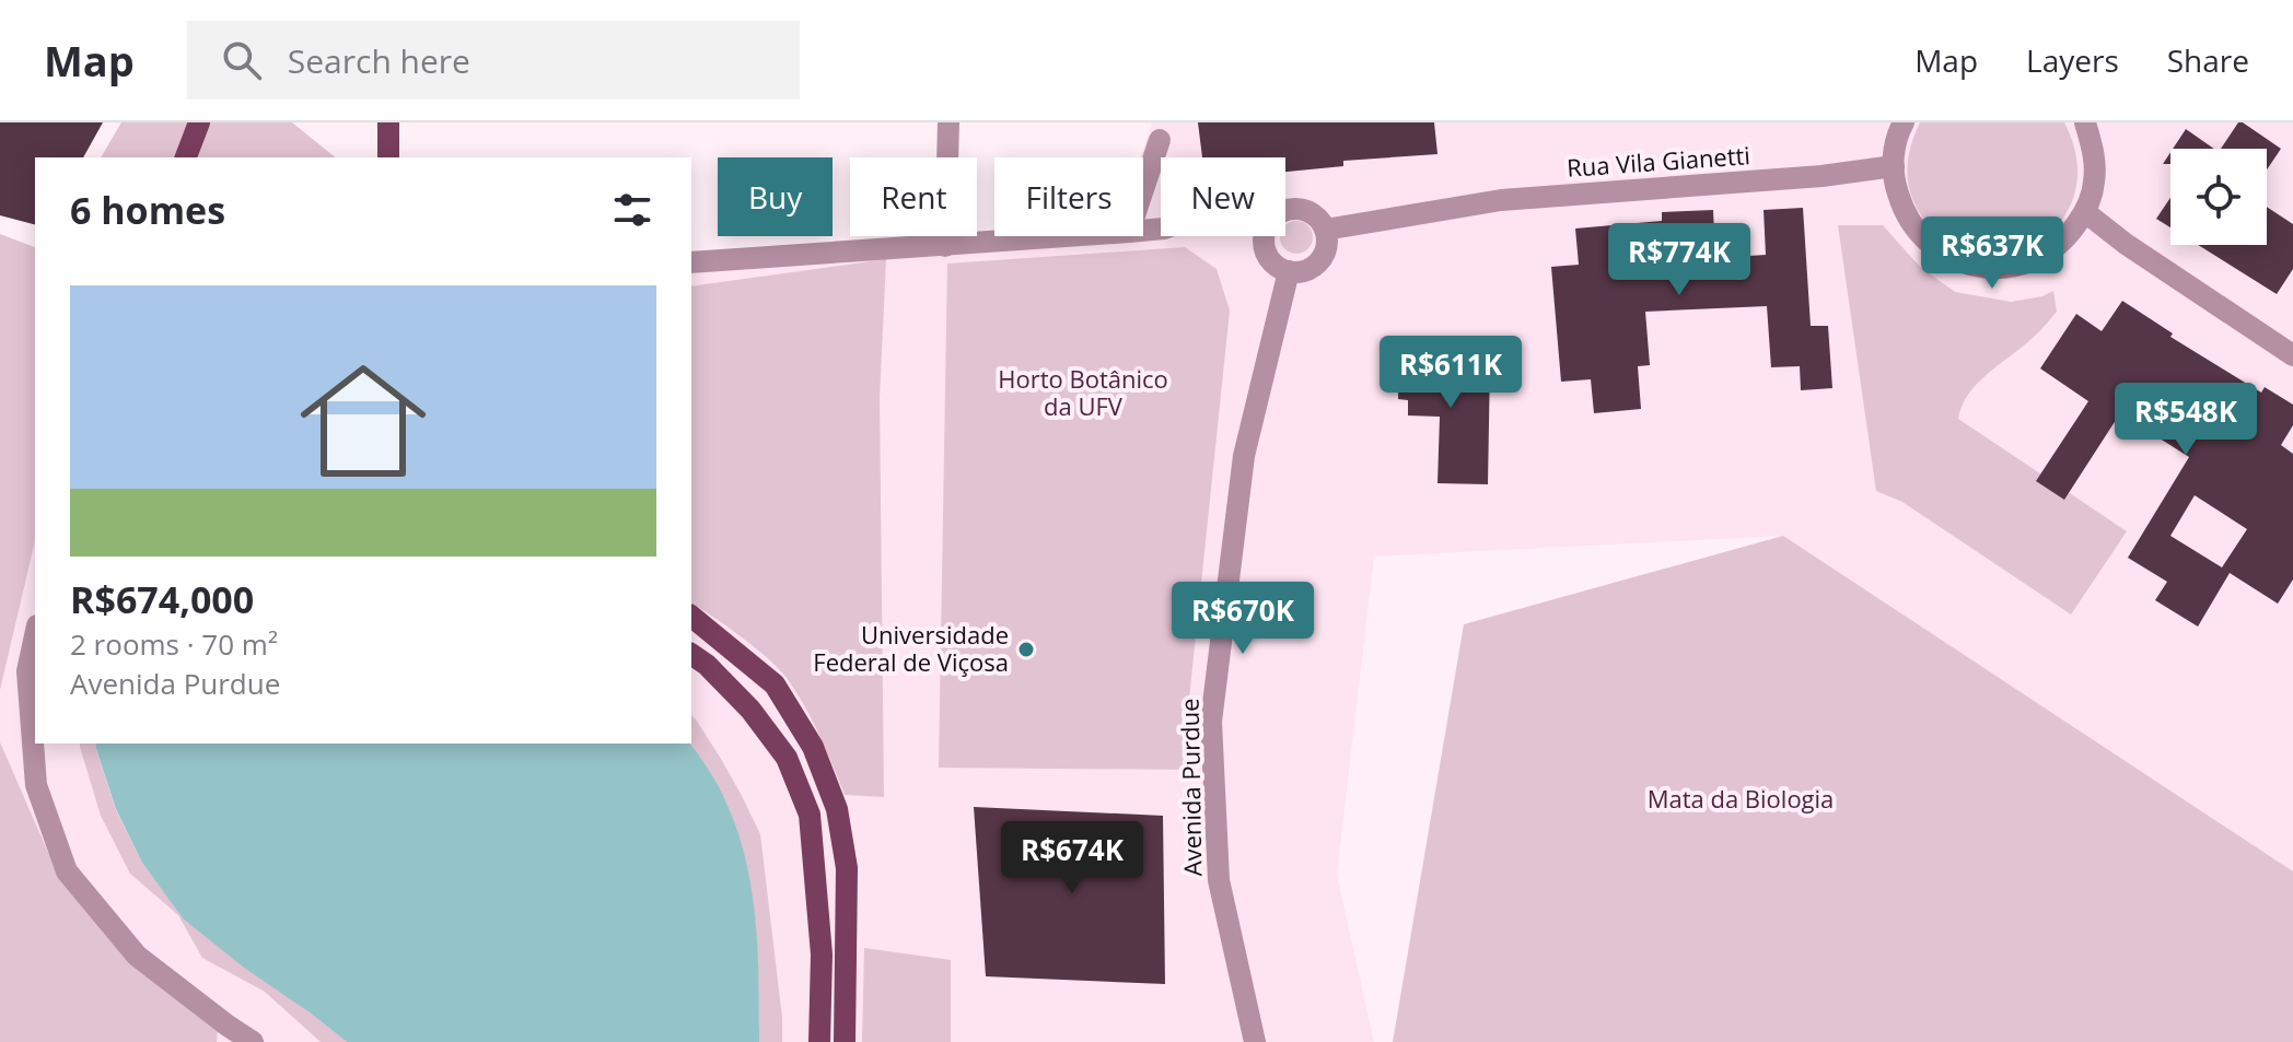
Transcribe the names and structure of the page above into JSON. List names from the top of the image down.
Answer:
{
  "streets": {
    "street": ["Rua Vila Gianetti", "Avenida Purdue"]
  },
  "parks": ["Horto Botânico da UFV", "Mata da Biologia"],
  "places": ["Universidade Federal de Viçosa"],
  "page": {
    "header": "Map",
    "search": "Search here",
    "nav": ["Map", "Layers", "Share"],
    "chip": [
      "Buy",
      "Rent",
      "Filters",
      "New"
    ],
    "heading": "6 homes",
    "price": [
      "R$637K",
      "R$774K",
      "R$611K",
      "R$548K",
      "R$670K",
      "R$674K"
    ],
    "list": [
      {
        "name": "R$674,000",
        "note": "2 rooms · 70 m² · Avenida Purdue"
      }
    ]
  }
}
